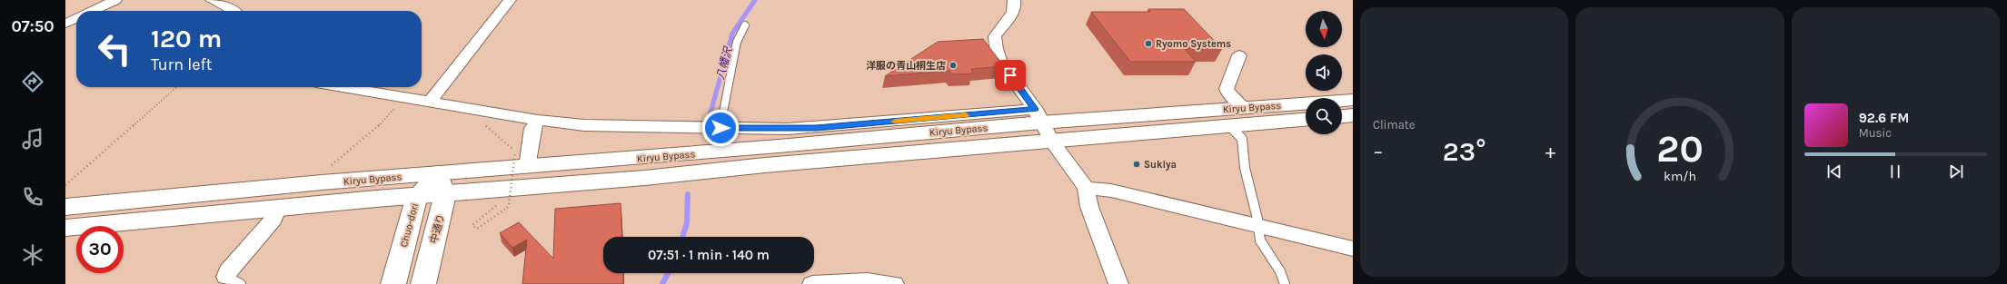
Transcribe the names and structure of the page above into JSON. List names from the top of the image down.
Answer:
{
  "streets": {
    "main road": ["Kiryu Bypass", "Chuo-dori", "中通り"]
  },
  "crossings": [
    ["Kiryu Bypass", "Chuo-dori"],
    ["Kiryu Bypass", "中通り"]
  ],
  "water": ["八幡沢"],
  "places": ["Ryomo Systems", "洋服の青山桐生店", "Sukiya"],
  "north": "bottom",
  "page": {
    "tabs": "07:50",
    "tile": "Climate",
    "turn": ["120 m", "Turn left"],
    "song": ["92.6 FM", "Music"],
    "heat": ["−", "23°", "+"],
    "limit": "30",
    "trip": "07:51 · 1 min · 140 m",
    "gauge": ["20", "km/h"]
  }
}
